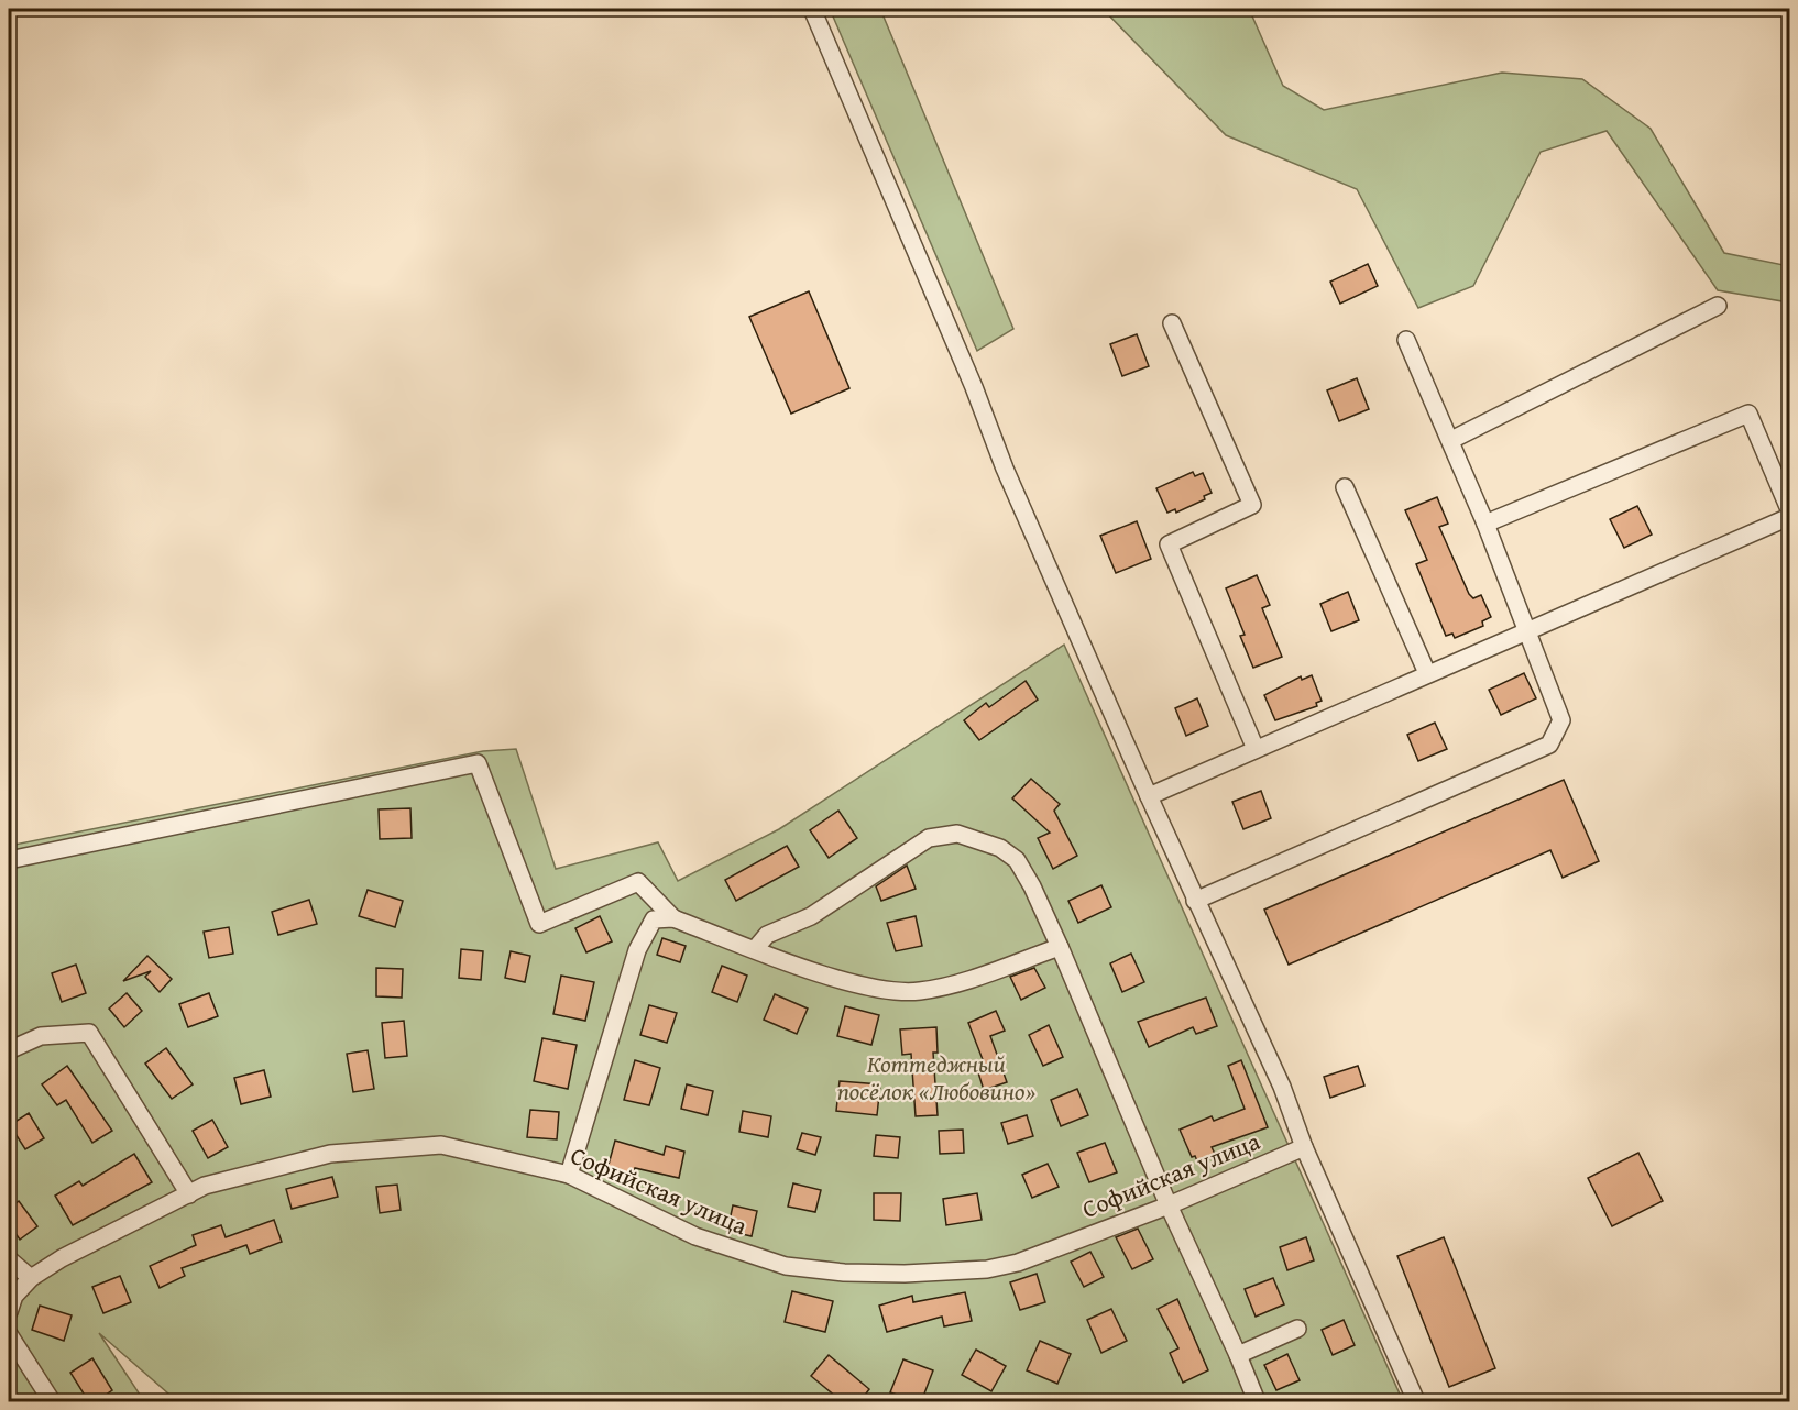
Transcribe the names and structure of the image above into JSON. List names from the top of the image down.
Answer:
{
  "streets": {
    "street": ["Софийская улица"]
  },
  "parks": ["Коттеджный посёлок «Любовино»"]
}
